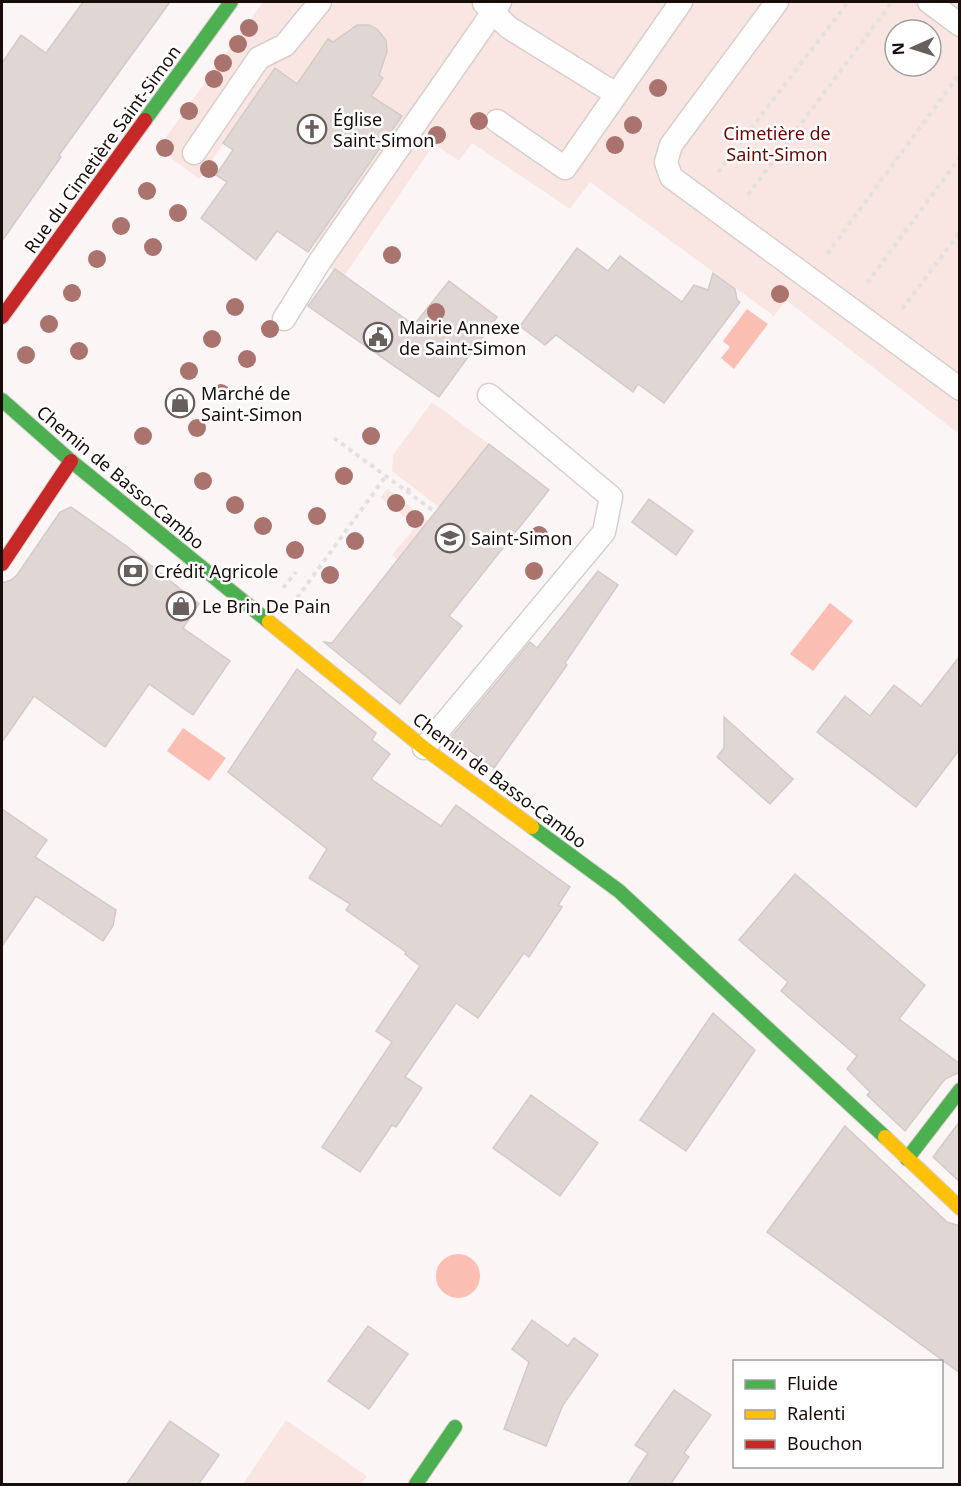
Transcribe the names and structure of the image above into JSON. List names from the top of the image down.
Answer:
{
  "streets": {
    "street": ["Rue du Cimetière Saint-Simon", "Chemin de Basso-Cambo"]
  },
  "parks": ["Cimetière de Saint-Simon"],
  "places": {
    "church": ["Église Saint-Simon"],
    "public building": ["Mairie Annexe de Saint-Simon"],
    "shop": ["Marché de Saint-Simon", "Le Brin De Pain"],
    "school or university": ["Saint-Simon"],
    "bank": ["Crédit Agricole"]
  },
  "legend": ["Fluide", "Ralenti", "Bouchon"],
  "north": "left"
}
